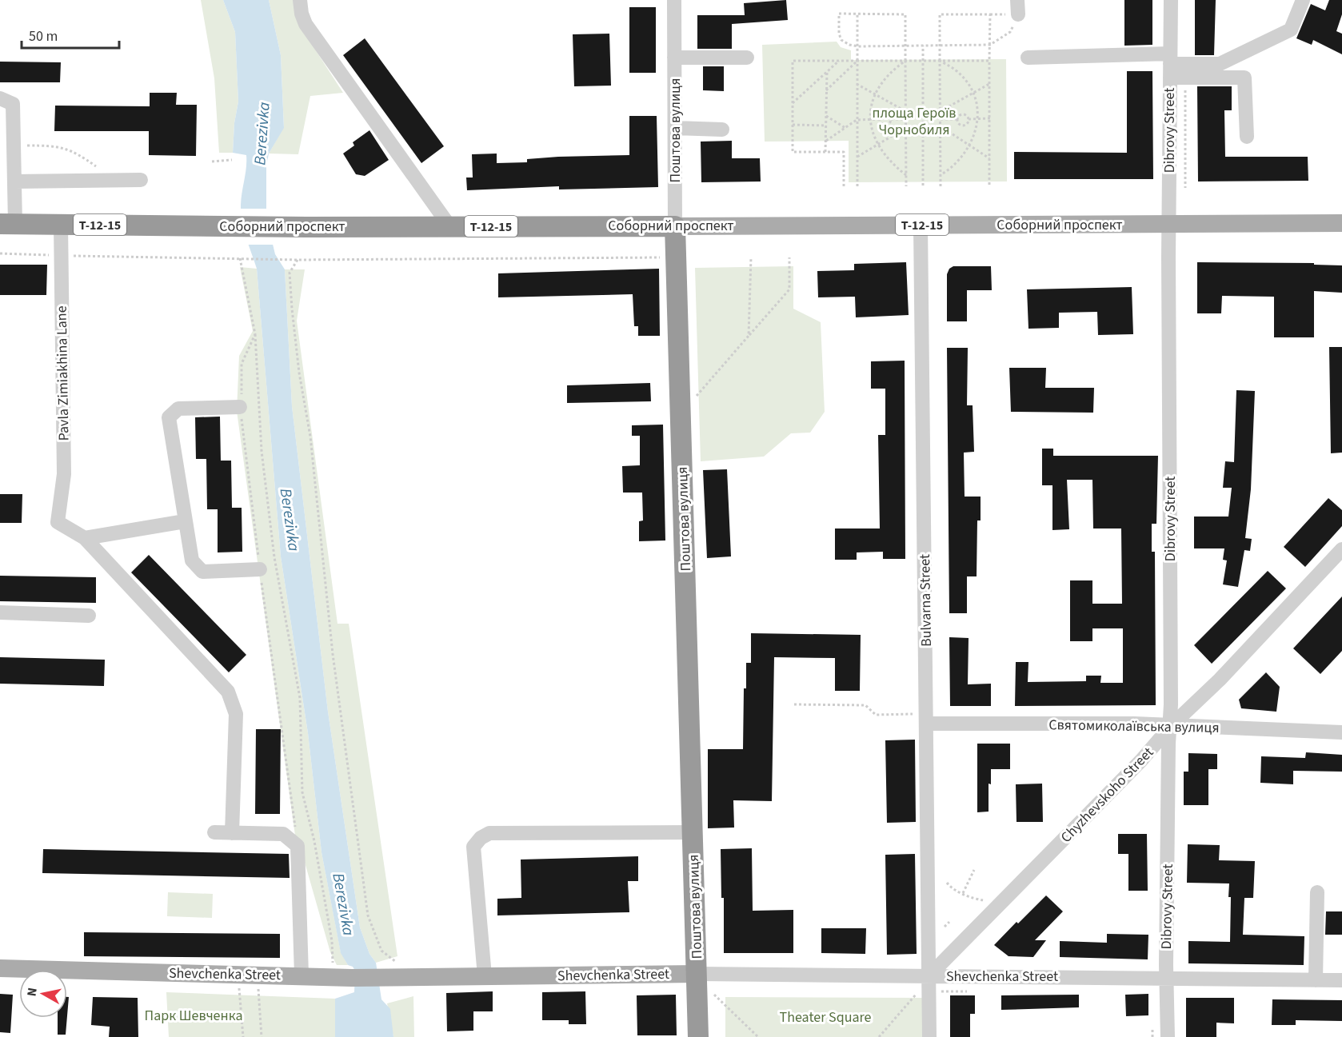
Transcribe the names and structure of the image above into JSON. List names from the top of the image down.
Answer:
{
  "streets": {
    "highway": ["Поштова вулиця", "Т-12-15", "Соборний проспект"],
    "main road": ["Shevchenka Street"],
    "street": [
      "Dibrovy Street",
      "Pavla Zimiakhina Lane",
      "Bulvarna Street",
      "Святомиколаївська вулиця",
      "Chyzhevskoho Street"
    ]
  },
  "crossings": [
    ["Поштова вулиця", "Соборний проспект"],
    ["Поштова вулиця", "Shevchenka Street"],
    ["Dibrovy Street", "Соборний проспект"],
    ["Dibrovy Street", "Святомиколаївська вулиця"],
    ["Dibrovy Street", "Chyzhevskoho Street"],
    ["Dibrovy Street", "Shevchenka Street"],
    ["Соборний проспект", "Pavla Zimiakhina Lane"],
    ["Соборний проспект", "Bulvarna Street"],
    ["Bulvarna Street", "Святомиколаївська вулиця"],
    ["Bulvarna Street", "Chyzhevskoho Street"],
    ["Bulvarna Street", "Shevchenka Street"],
    ["Святомиколаївська вулиця", "Chyzhevskoho Street"],
    ["Chyzhevskoho Street", "Shevchenka Street"]
  ],
  "water": ["Berezivka"],
  "parks": ["площа Героїв Чорнобиля", "Парк Шевченка", "Theater Square"],
  "scale_bar": "50 m",
  "north": "left"
}
